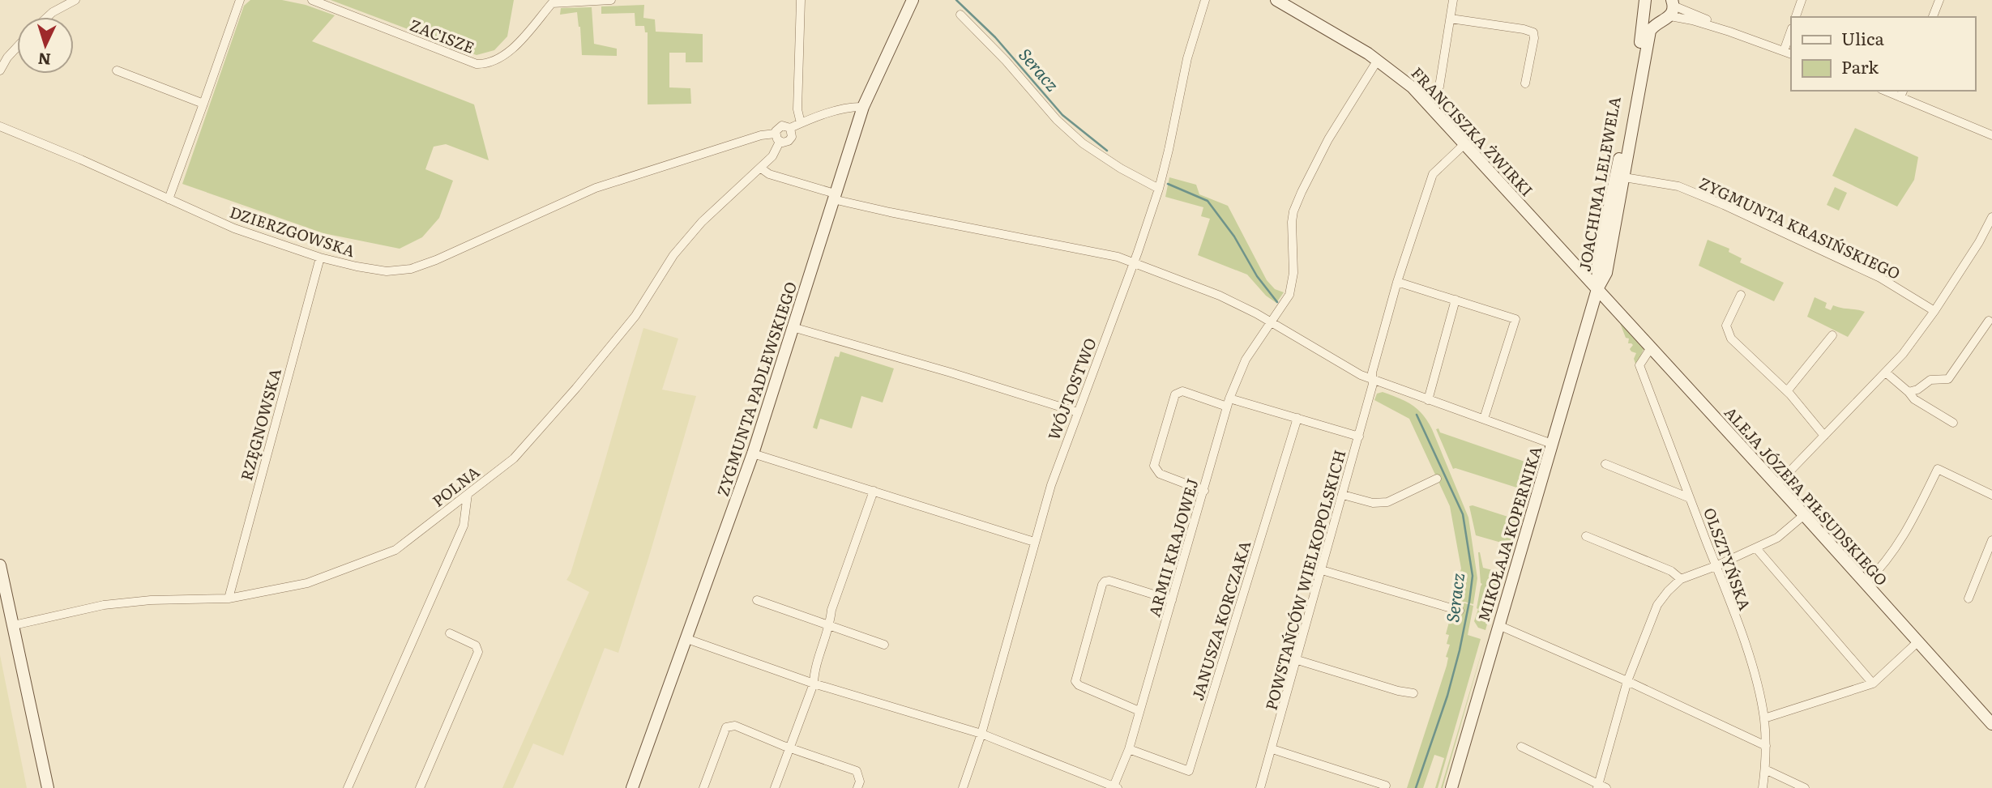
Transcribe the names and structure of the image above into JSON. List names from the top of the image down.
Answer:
{
  "streets": {
    "street": [
      "ZACISZE",
      "FRANCISZKA ŻWIRKI",
      "JOACHIMA LELEWELA",
      "ZYGMUNTA KRASIŃSKIEGO",
      "DZIERZGOWSKA",
      "ZYGMUNTA PADLEWSKIEGO",
      "WÓJTOSTWO",
      "RZĘGNOWSKA",
      "POLNA",
      "ALEJA JÓZEFA PIŁSUDSKIEGO",
      "MIKOŁAJA KOPERNIKA",
      "ARMII KRAJOWEJ",
      "OLSZTYŃSKA",
      "POWSTAŃCÓW WIELKOPOLSKICH",
      "JANUSZA KORCZAKA"
    ]
  },
  "crossings": [
    ["FRANCISZKA ŻWIRKI", "JOACHIMA LELEWELA"],
    ["FRANCISZKA ŻWIRKI", "ALEJA JÓZEFA PIŁSUDSKIEGO"],
    ["FRANCISZKA ŻWIRKI", "MIKOŁAJA KOPERNIKA"],
    ["FRANCISZKA ŻWIRKI", "ARMII KRAJOWEJ"],
    ["FRANCISZKA ŻWIRKI", "POWSTAŃCÓW WIELKOPOLSKICH"],
    ["JOACHIMA LELEWELA", "ZYGMUNTA KRASIŃSKIEGO"],
    ["JOACHIMA LELEWELA", "ALEJA JÓZEFA PIŁSUDSKIEGO"],
    ["JOACHIMA LELEWELA", "MIKOŁAJA KOPERNIKA"],
    ["DZIERZGOWSKA", "ZYGMUNTA PADLEWSKIEGO"],
    ["DZIERZGOWSKA", "RZĘGNOWSKA"],
    ["DZIERZGOWSKA", "POLNA"],
    ["RZĘGNOWSKA", "POLNA"],
    ["ALEJA JÓZEFA PIŁSUDSKIEGO", "MIKOŁAJA KOPERNIKA"],
    ["ALEJA JÓZEFA PIŁSUDSKIEGO", "OLSZTYŃSKA"],
    ["ARMII KRAJOWEJ", "JANUSZA KORCZAKA"]
  ],
  "water": ["Seracz"],
  "legend": ["Ulica", "Park"],
  "north": "bottom"
}
